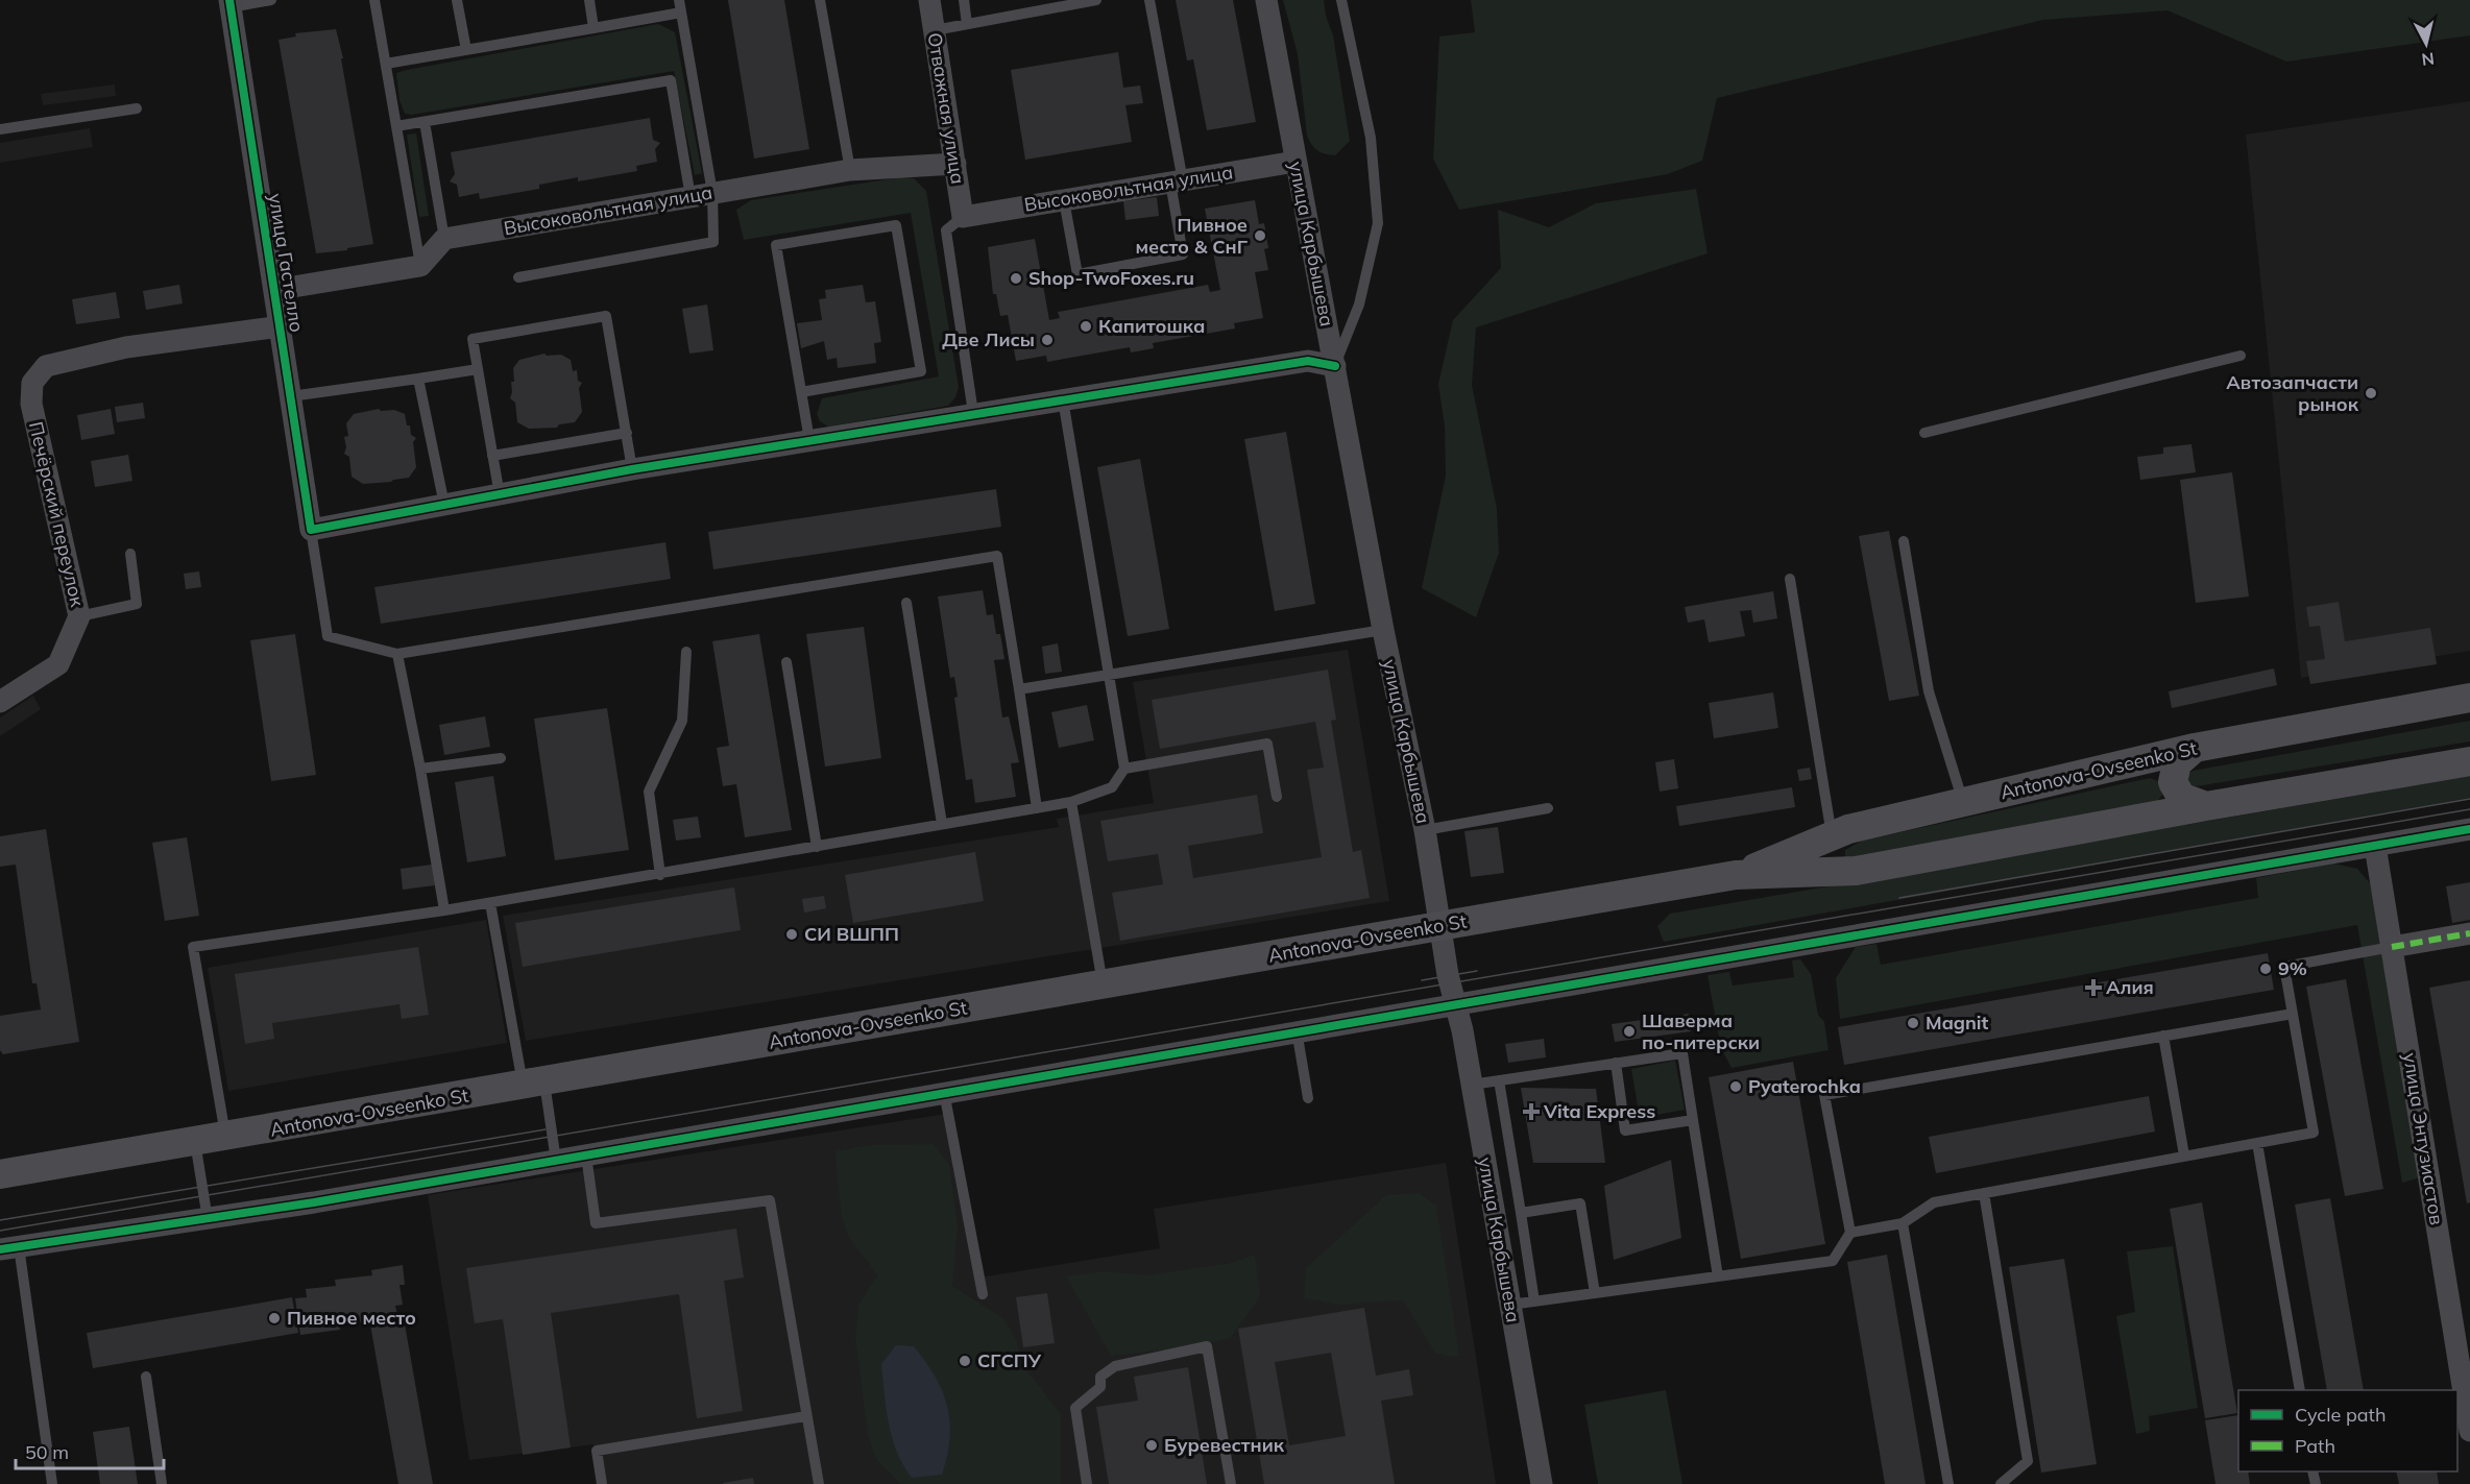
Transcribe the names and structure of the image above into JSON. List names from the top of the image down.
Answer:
{
  "streets": {
    "main road": ["Antonova-Ovseenko St"],
    "street": [
      "Отважная улица",
      "Высоковольтная улица",
      "улица Карбышева",
      "улица Гастелло",
      "Печёрский переулок",
      "улица Энтузиастов"
    ]
  },
  "crossings": [
    ["Отважная улица", "Высоковольтная улица"],
    ["Высоковольтная улица", "улица Карбышева"],
    ["улица Карбышева", "Antonova-Ovseenko St"],
    ["улица Гастелло", "Печёрский переулок"]
  ],
  "places": {
    "other": [
      "Пивное место & СнГ",
      "Shop-TwoFoxes.ru",
      "Капитошка",
      "Две Лисы",
      "Автозапчасти рынок",
      "СИ ВШПП",
      "9%",
      "Magnit",
      "Шаверма по-питерски",
      "Pyaterochka",
      "Пивное место",
      "СГСПУ",
      "Буревестник"
    ],
    "health": ["Алия", "Vita Express"]
  },
  "legend": ["Cycle path", "Path"],
  "scale_bar": "50 m",
  "north": "bottom"
}
